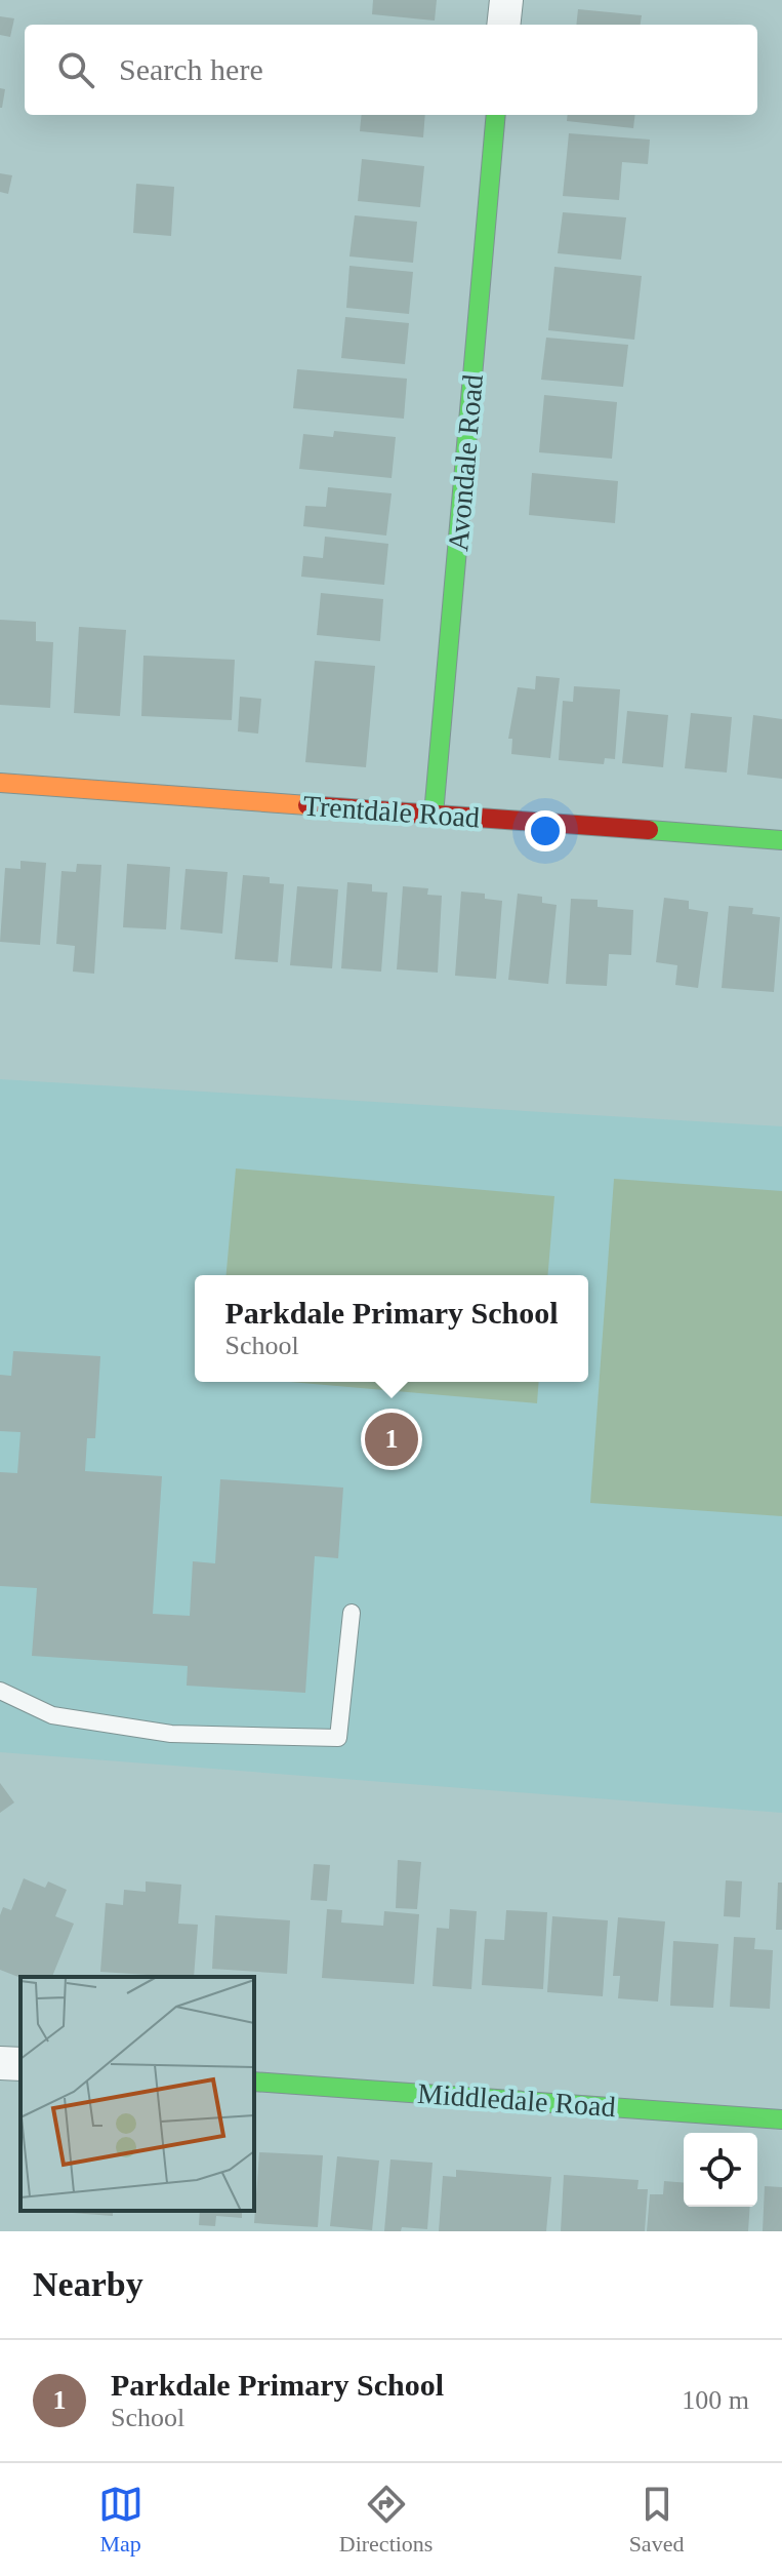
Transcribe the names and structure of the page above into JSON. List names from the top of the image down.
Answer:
{
  "streets": {
    "street": ["Avondale Road", "Trentdale Road", "Middledale Road"]
  },
  "crossings": [
    ["Avondale Road", "Trentdale Road"]
  ],
  "page": {
    "search": "Search here",
    "popup": ["Parkdale Primary School", "School"],
    "pins": "1",
    "heading": "Nearby",
    "list": [
      {
        "mark": "1",
        "name": "Parkdale Primary School",
        "note": "School",
        "value": "100 m"
      }
    ],
    "nav": ["Map", "Directions", "Saved"]
  }
}
